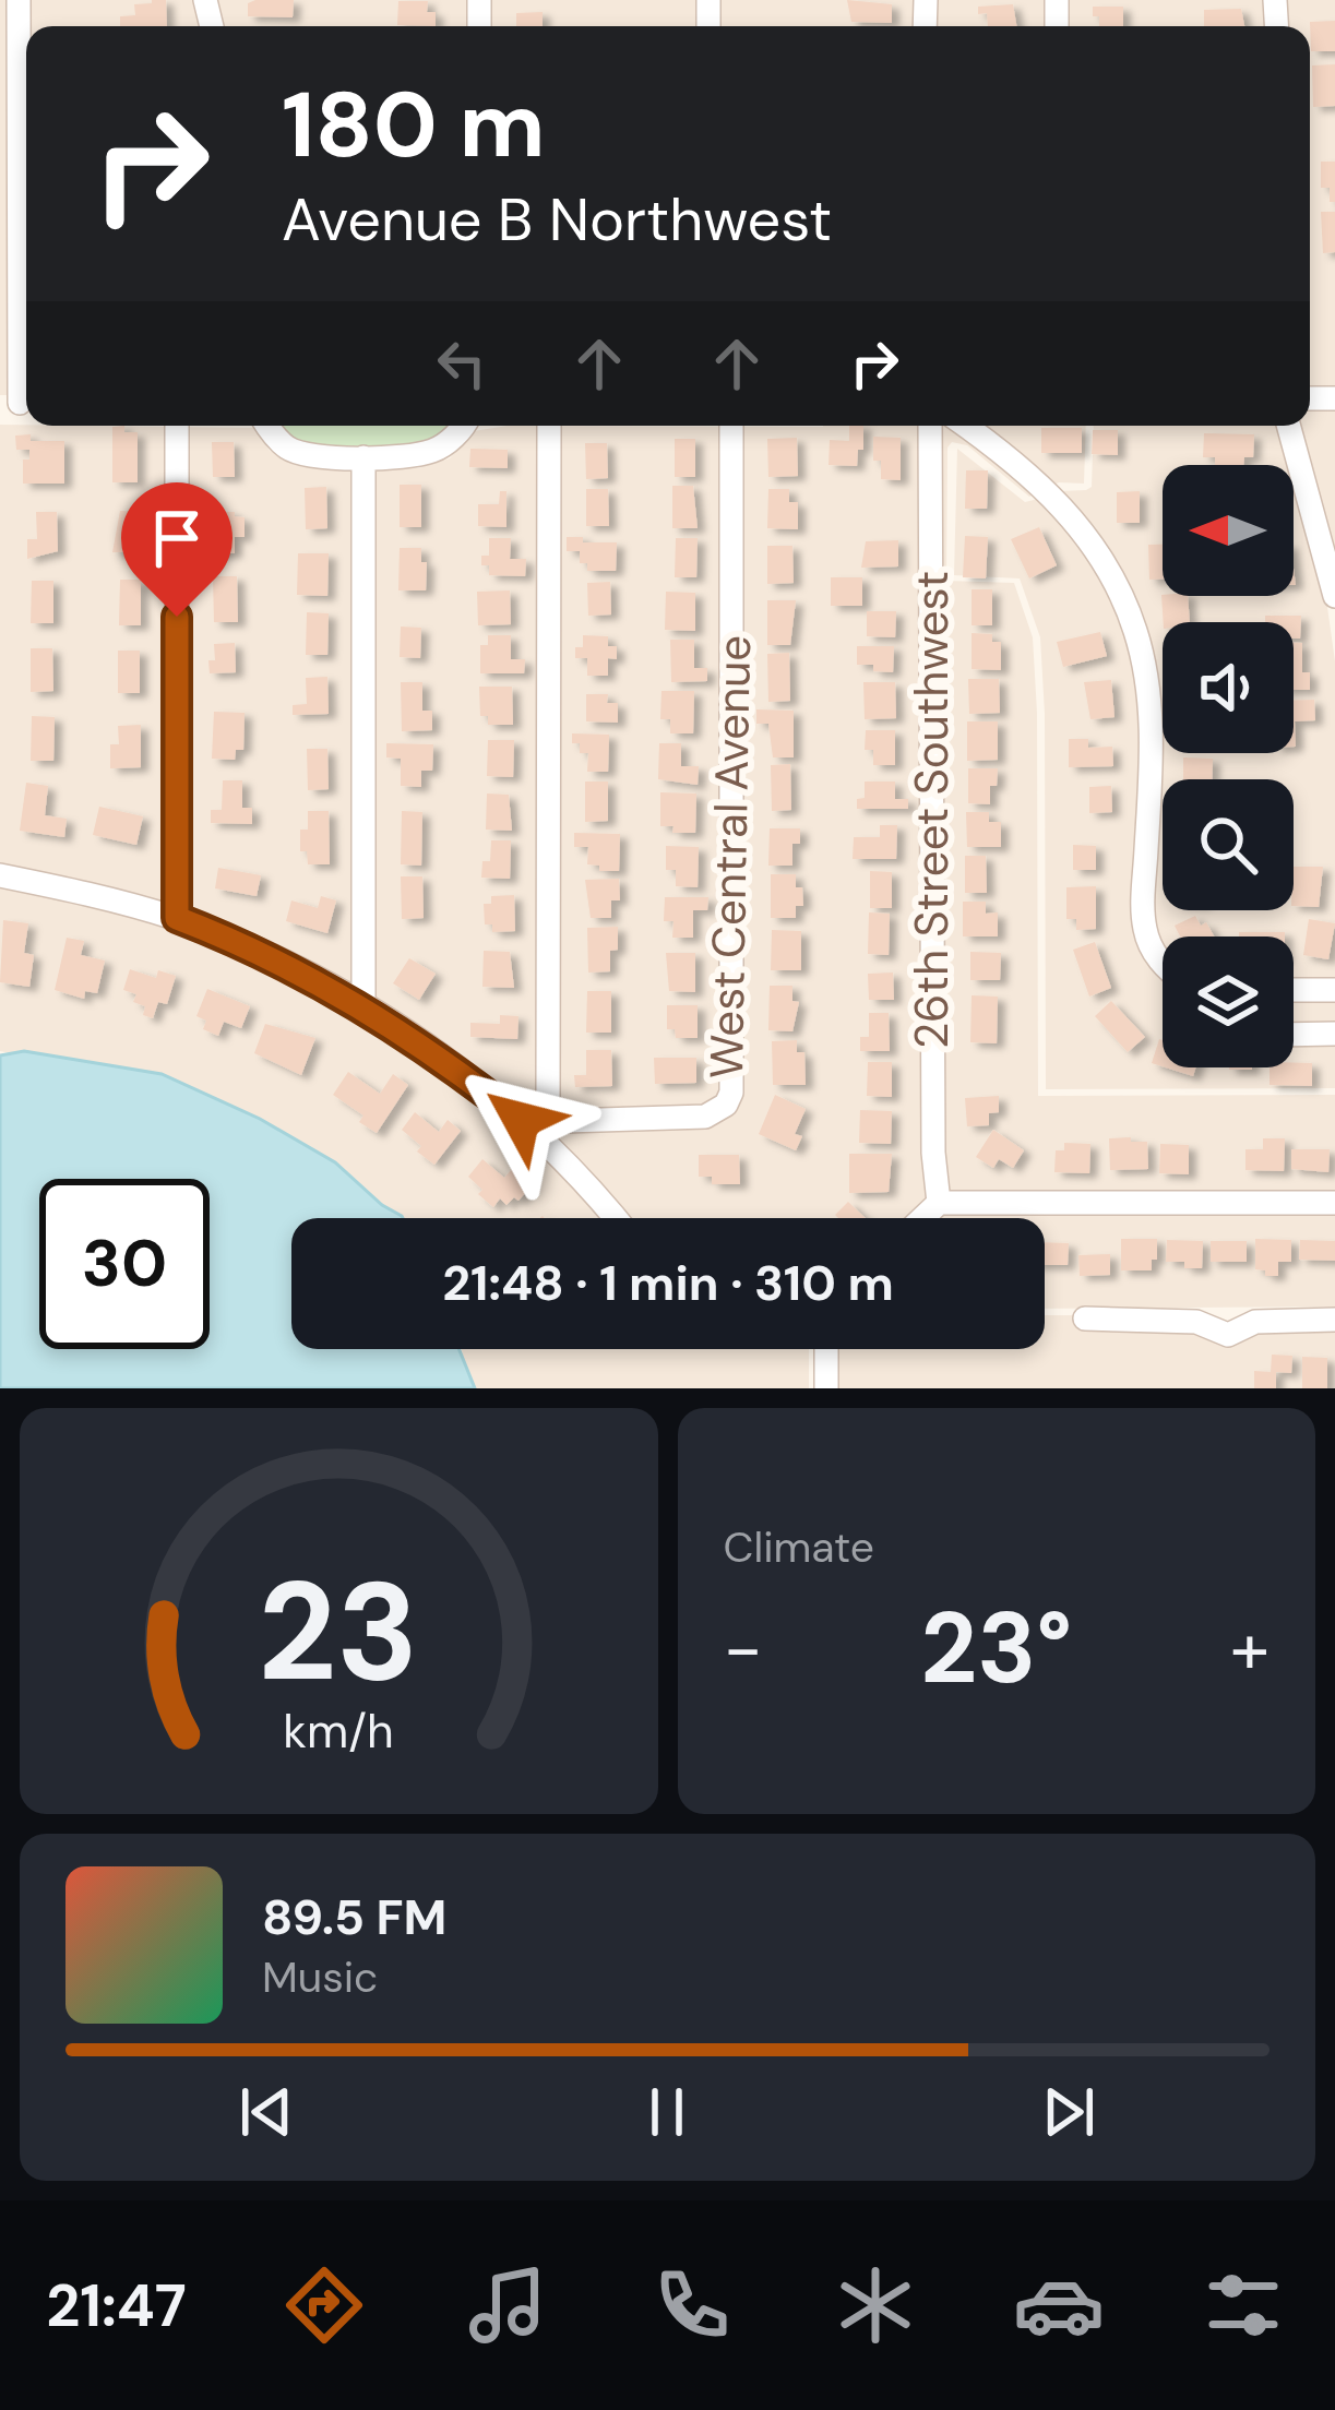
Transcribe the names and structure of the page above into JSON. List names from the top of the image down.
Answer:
{
  "streets": {
    "street": ["26th Street Southwest", "West Central Avenue"]
  },
  "north": "left",
  "page": {
    "turn": ["180 m", "Avenue B Northwest"],
    "limit": "30",
    "trip": "21:48 · 1 min · 310 m",
    "tile": "Climate",
    "heat": ["−", "23°", "+"],
    "song": ["89.5 FM", "Music"],
    "tabs": "21:47",
    "gauge": ["23", "km/h"]
  }
}
